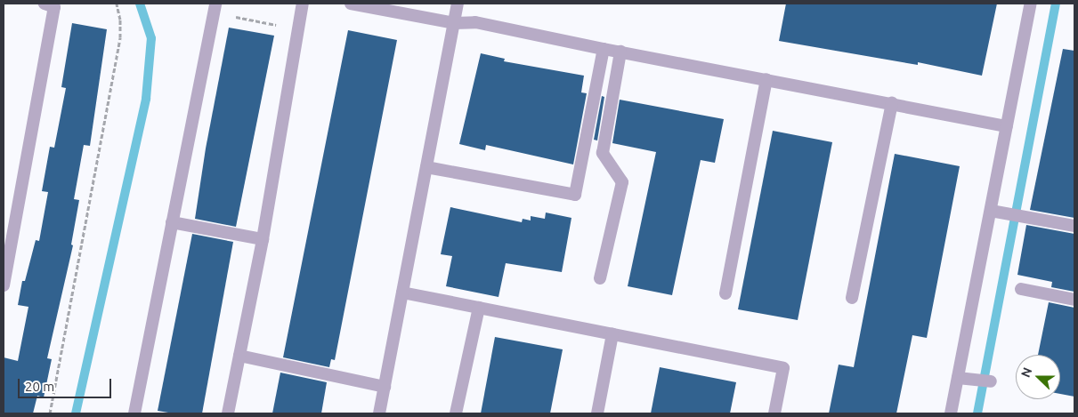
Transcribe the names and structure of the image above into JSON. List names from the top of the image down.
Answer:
{
  "scale_bar": "20 m",
  "north": "left"
}
